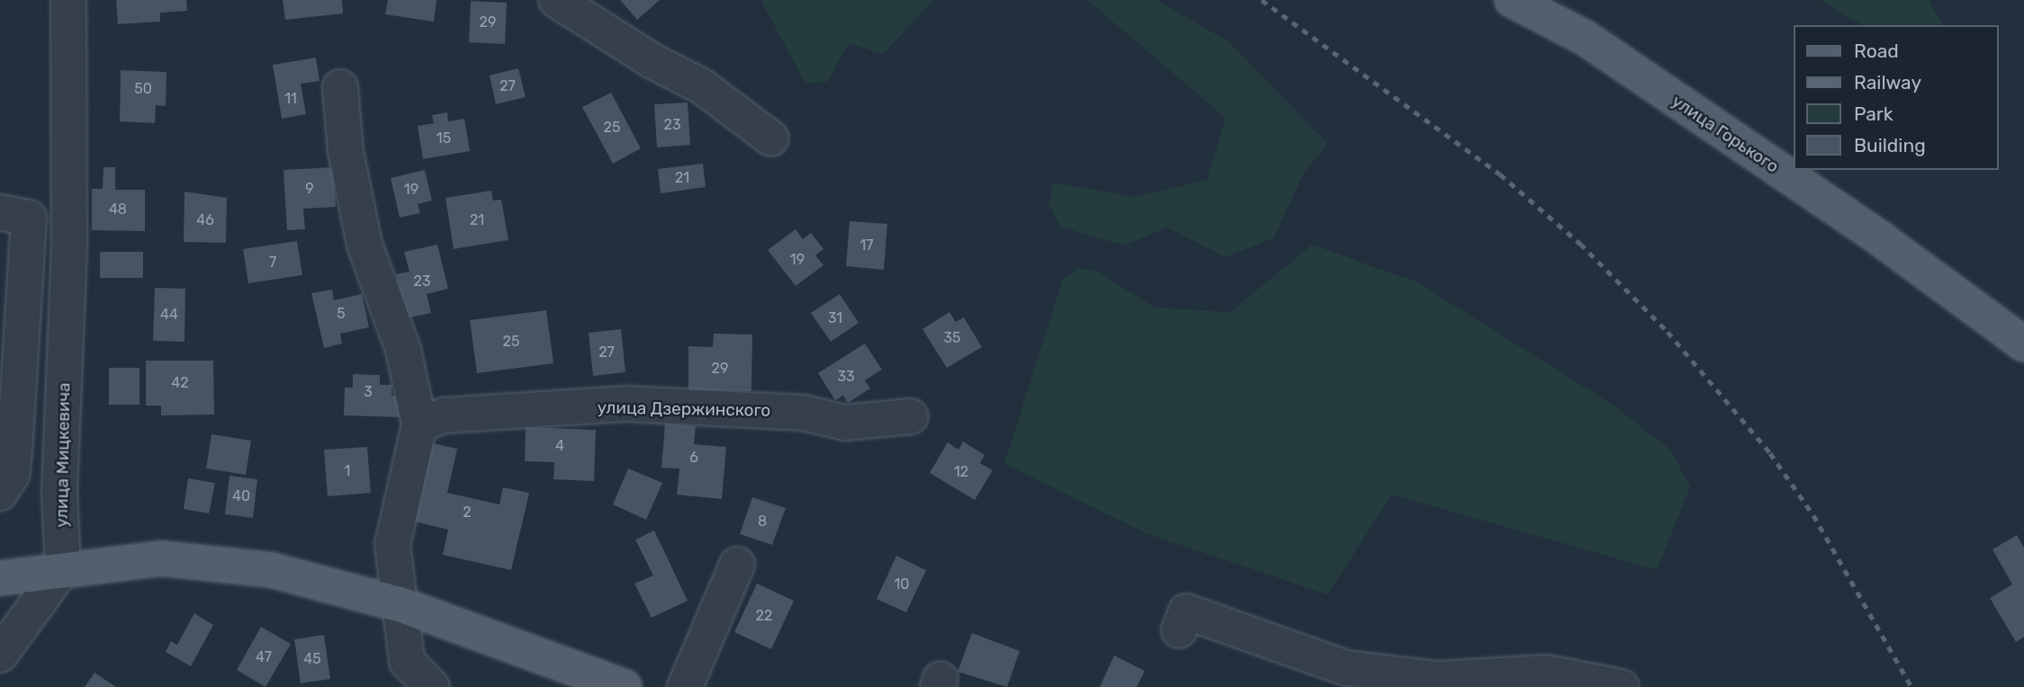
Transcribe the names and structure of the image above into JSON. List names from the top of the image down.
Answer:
{
  "streets": {
    "main road": ["улица Горького"],
    "street": ["улица Дзержинского", "улица Мицкевича"]
  },
  "house_numbers": [
    "29",
    "27",
    "50",
    "11",
    "23",
    "25",
    "15",
    "21",
    "9",
    "19",
    "48",
    "46",
    "21",
    "17",
    "19",
    "7",
    "23",
    "5",
    "44",
    "31",
    "35",
    "25",
    "27",
    "29",
    "33",
    "42",
    "3",
    "4",
    "6",
    "1",
    "12",
    "40",
    "2",
    "8",
    "10",
    "22",
    "47",
    "45"
  ],
  "legend": [
    "Road",
    "Railway",
    "Park",
    "Building"
  ]
}
